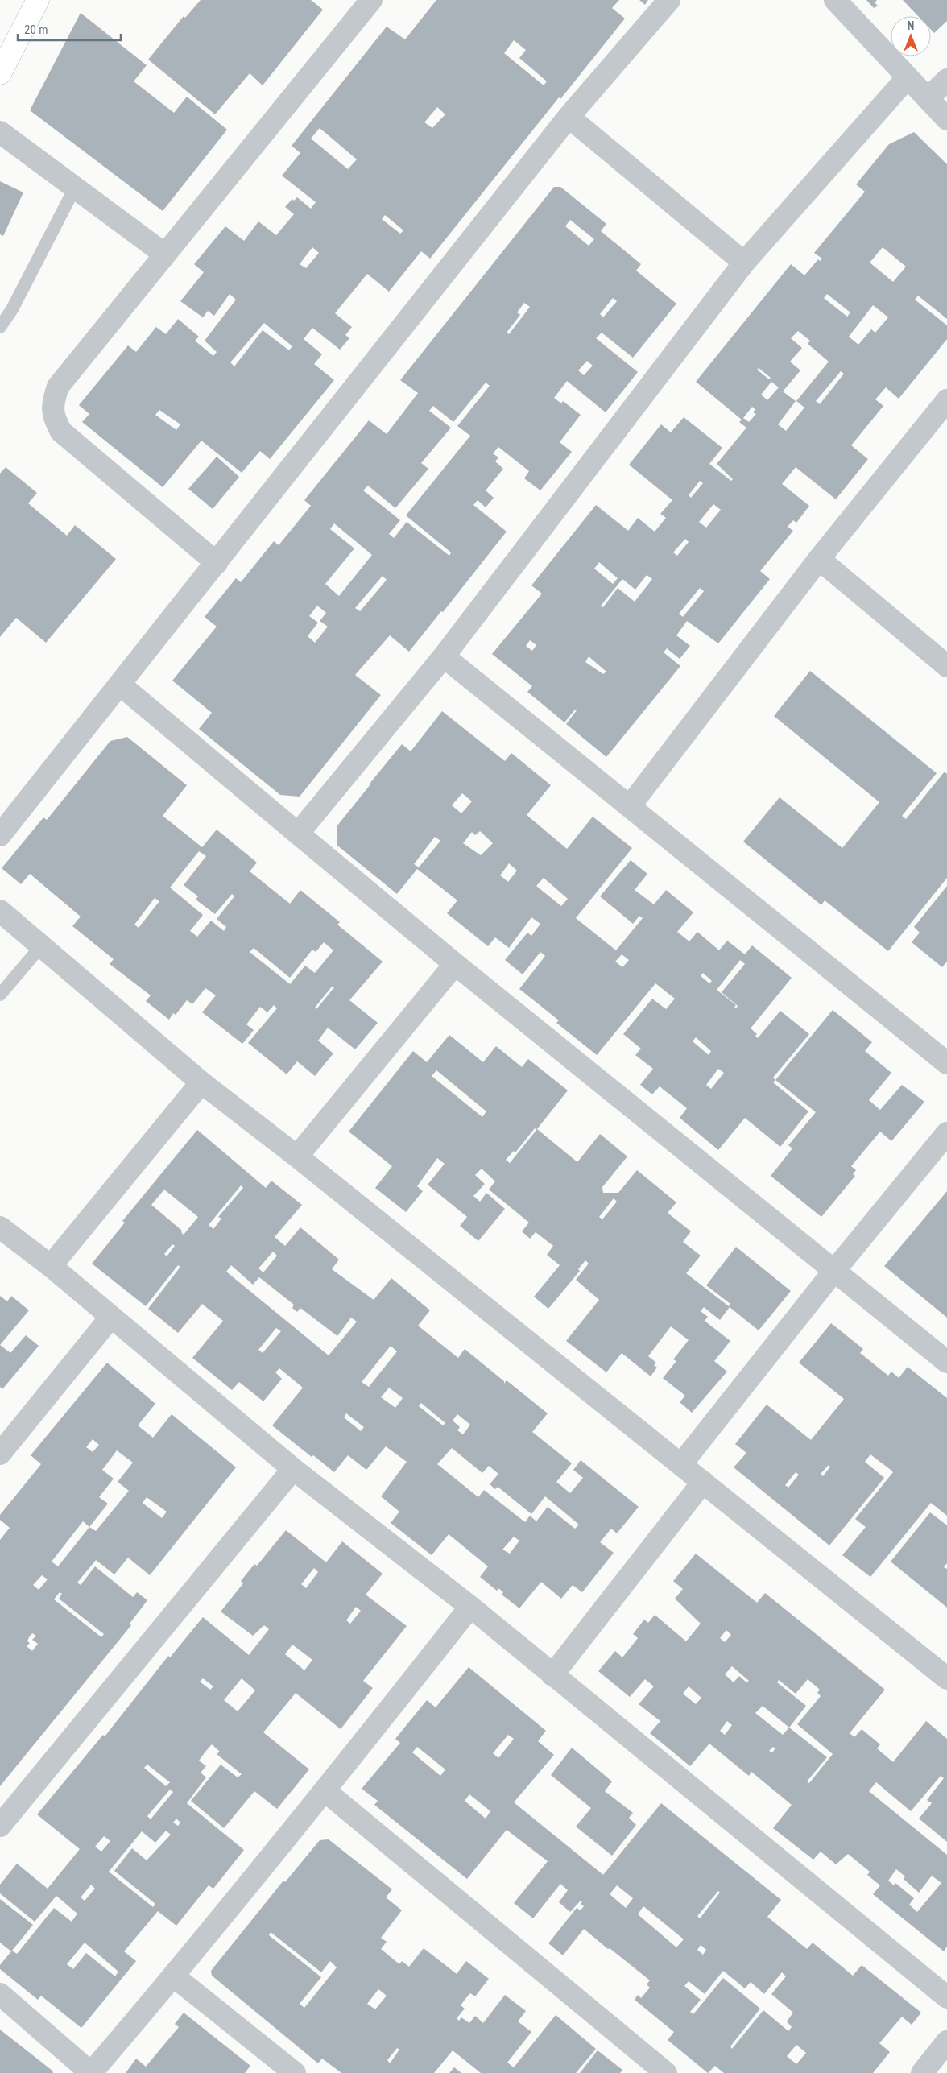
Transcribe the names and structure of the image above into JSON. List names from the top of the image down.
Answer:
{
  "scale_bar": "20 m",
  "north": "top"
}
